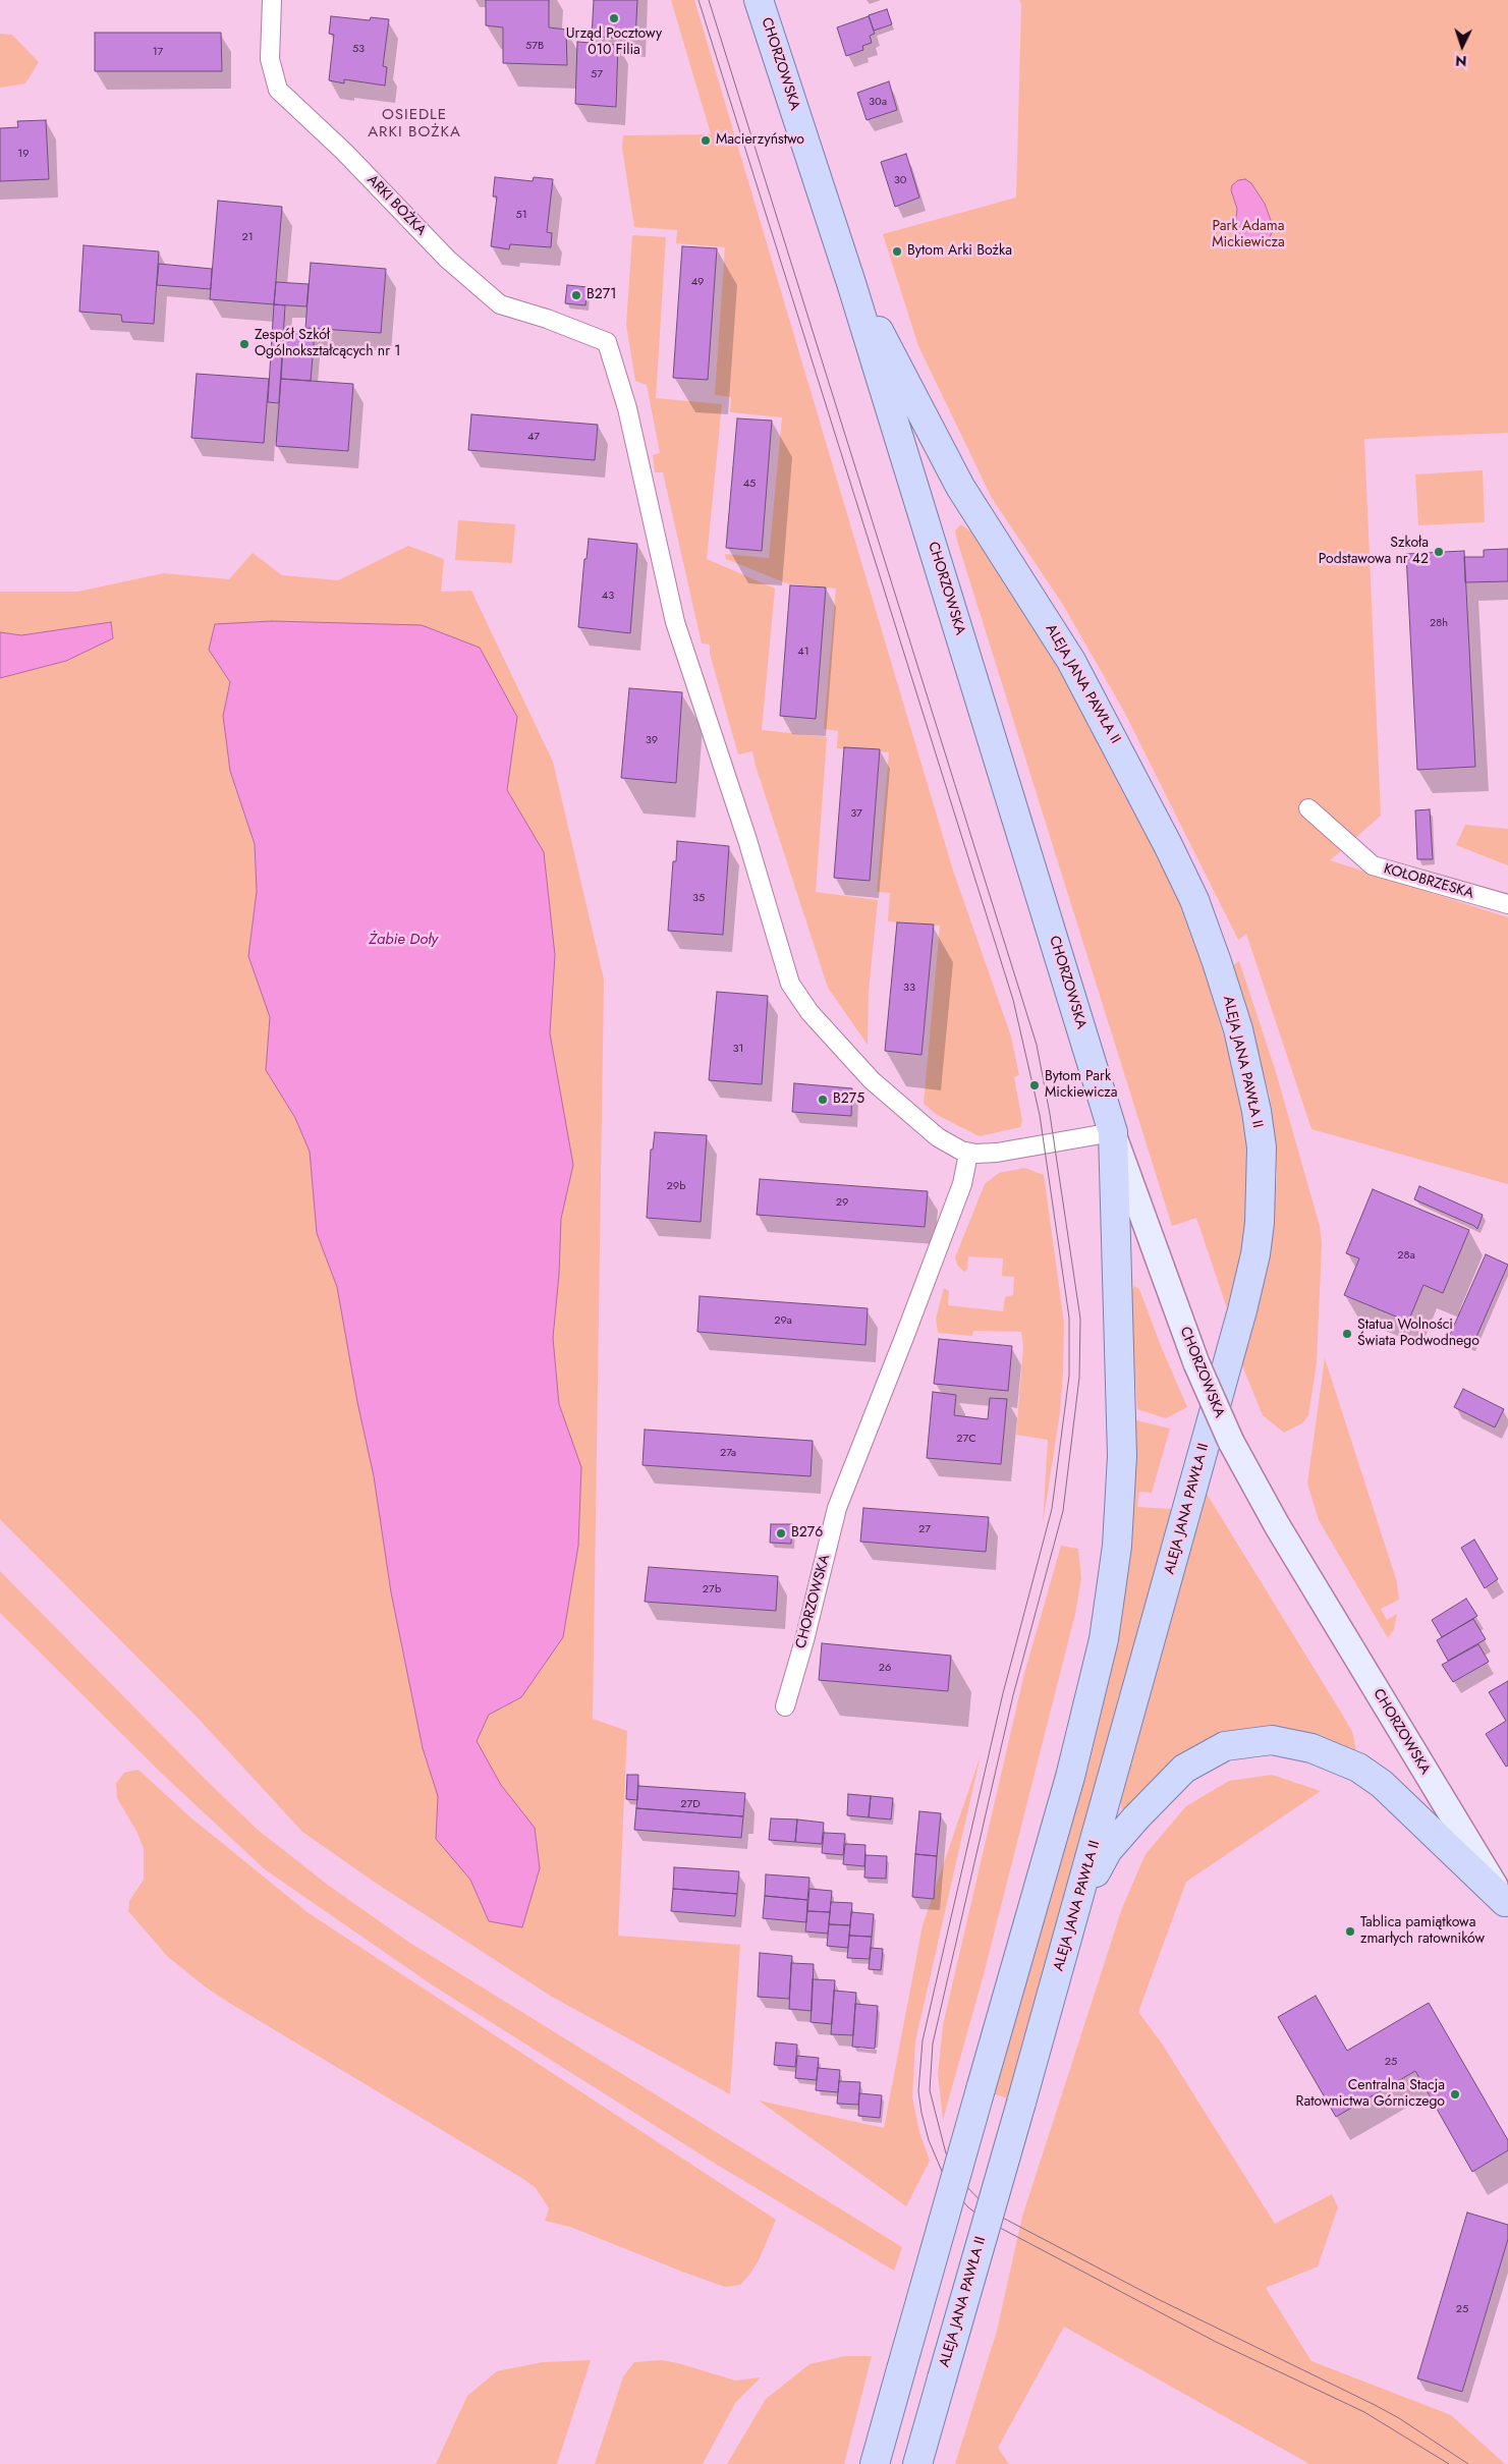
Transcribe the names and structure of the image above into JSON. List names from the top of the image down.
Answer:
{
  "streets": {
    "main road": ["CHORZOWSKA", "ALEJA JANA PAWŁA II"],
    "street": ["ARKI BOŻKA", "KOŁOBRZESKA"]
  },
  "crossings": [
    ["CHORZOWSKA", "ARKI BOŻKA"],
    ["CHORZOWSKA", "ALEJA JANA PAWŁA II"]
  ],
  "districts": ["OSIEDLE ARKI BOŻKA"],
  "water": ["Żabie Doły"],
  "parks": ["Park Adama Mickiewicza"],
  "places": [
    "Urząd Pocztowy 010 Filia",
    "Macierzyństwo",
    "Bytom Arki Bożka",
    "B271",
    "Zespół Szkół Ogólnokształcących nr 1",
    "Szkoła Podstawowa nr 42",
    "Bytom Park Mickiewicza",
    "B275",
    "Statua Wolności Świata Podwodnego",
    "B276",
    "Tablica pamiątkowa zmarłych ratowników",
    "Centralna Stacja Ratownictwa Górniczego"
  ],
  "house_numbers": [
    "57B",
    "53",
    "17",
    "57",
    "30a",
    "19",
    "30",
    "51",
    "21",
    "49",
    "47",
    "45",
    "43",
    "28h",
    "41",
    "39",
    "37",
    "35",
    "33",
    "31",
    "29b",
    "29",
    "28a",
    "29a",
    "27C",
    "27a",
    "27",
    "27b",
    "26",
    "27D",
    "25",
    "25"
  ],
  "north": "bottom"
}
